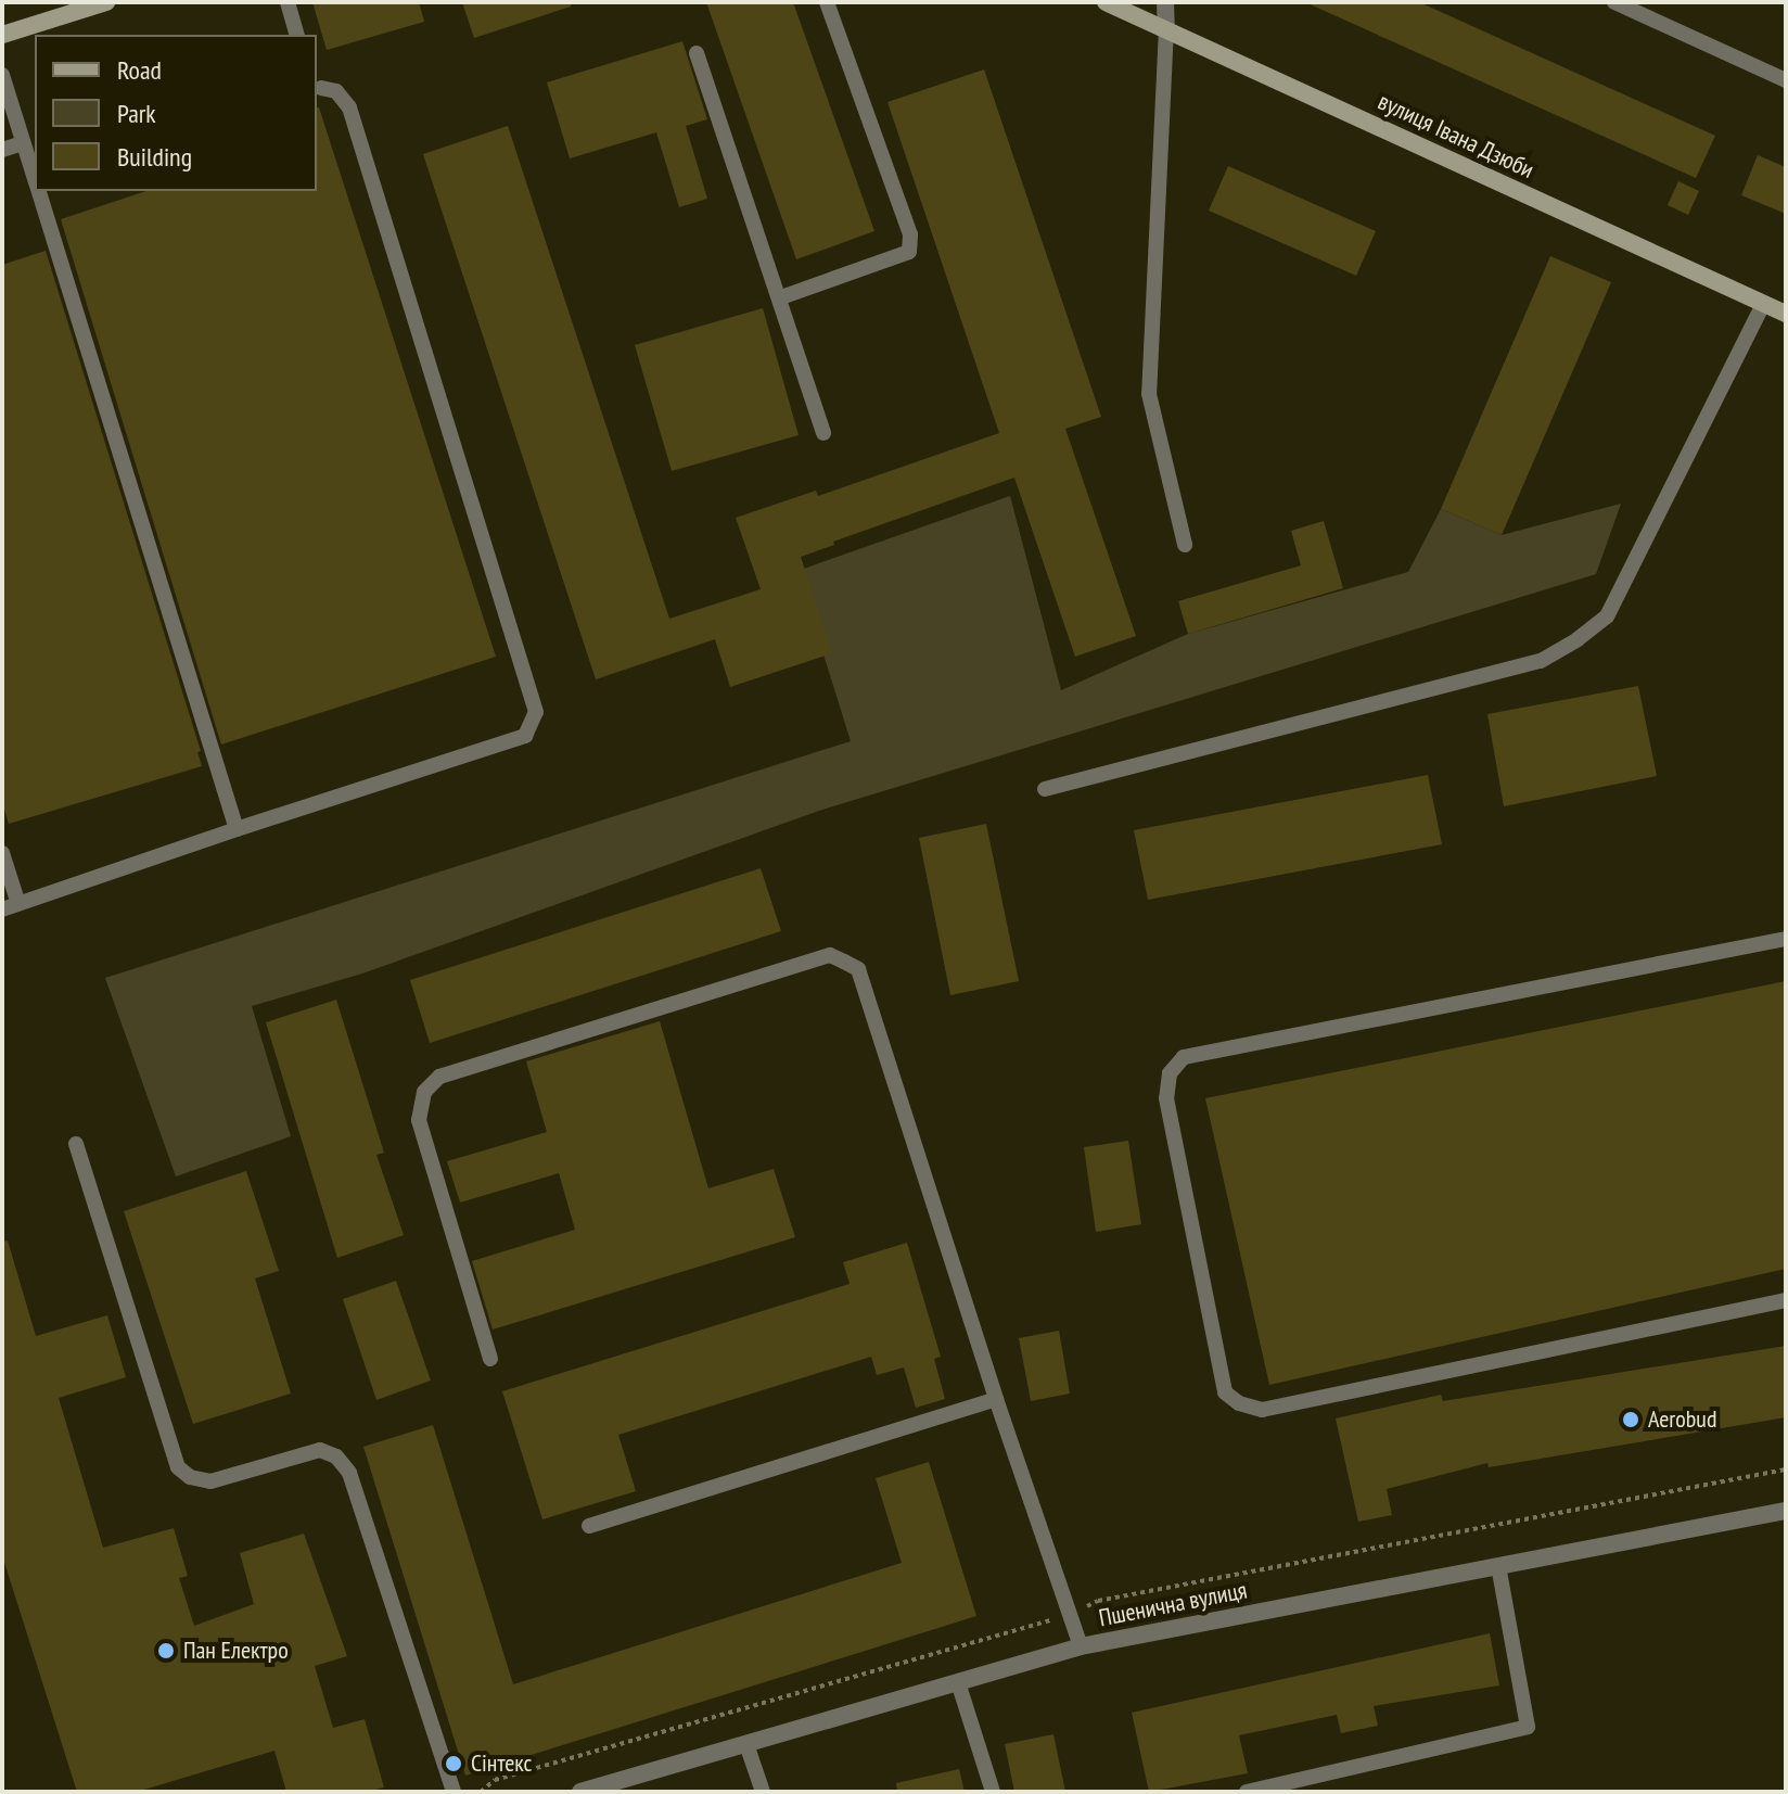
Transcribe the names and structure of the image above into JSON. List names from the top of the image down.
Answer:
{
  "streets": {
    "main road": ["вулиця Івана Дзюби"],
    "street": ["Пшенична вулиця"]
  },
  "places": ["Aerobud", "Пан Електро", "Сінтекс"],
  "legend": ["Road", "Park", "Building"]
}
